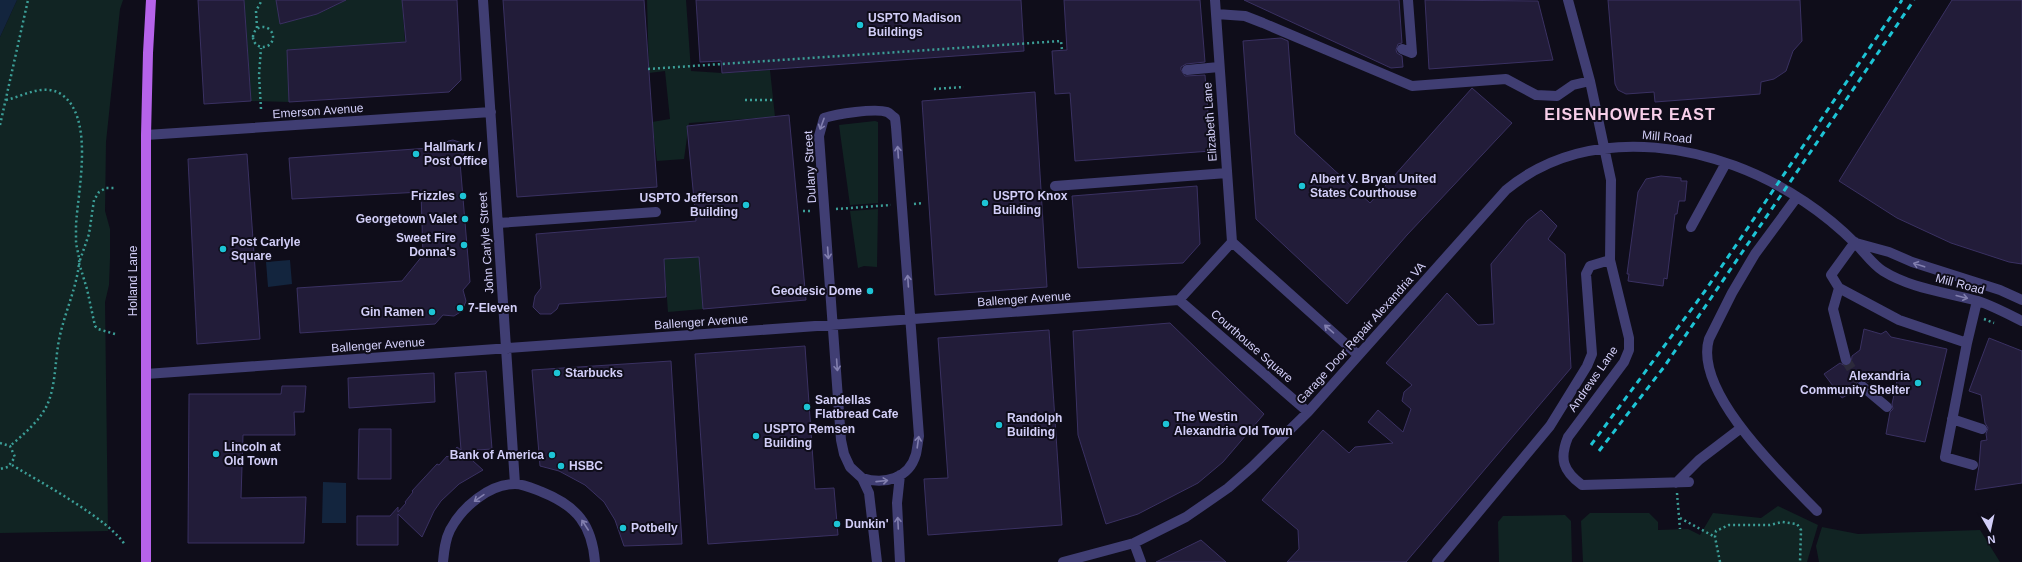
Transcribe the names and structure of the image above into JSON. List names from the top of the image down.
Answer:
{
  "streets": {
    "main road": ["Holland Lane"],
    "street": [
      "Emerson Avenue",
      "Elizabeth Lane",
      "Mill Road",
      "Dulany Street",
      "John Carlyle Street",
      "Ballenger Avenue",
      "Garage Door Repair Alexandria VA",
      "Courthouse Square",
      "Andrews Lane"
    ]
  },
  "crossings": [
    ["Emerson Avenue", "John Carlyle Street"],
    ["Emerson Avenue", "Holland Lane"],
    ["Mill Road", "Garage Door Repair Alexandria VA"],
    ["Mill Road", "Andrews Lane"],
    ["Dulany Street", "Ballenger Avenue"],
    ["John Carlyle Street", "Ballenger Avenue"],
    ["Holland Lane", "Ballenger Avenue"],
    ["Ballenger Avenue", "Courthouse Square"],
    ["Garage Door Repair Alexandria VA", "Courthouse Square"]
  ],
  "districts": ["EISENHOWER EAST"],
  "places": [
    "USPTO Madison Buildings",
    "Hallmark / Post Office",
    "Albert V. Bryan United States Courthouse",
    "Frizzles",
    "USPTO Knox Building",
    "USPTO Jefferson Building",
    "Georgetown Valet",
    "Sweet Fire Donna's",
    "Post Carlyle Square",
    "Geodesic Dome",
    "7-Eleven",
    "Gin Ramen",
    "Starbucks",
    "Alexandria Community Shelter",
    "Sandellas Flatbread Cafe",
    "The Westin Alexandria Old Town",
    "Randolph Building",
    "USPTO Remsen Building",
    "Lincoln at Old Town",
    "Bank of America",
    "HSBC",
    "Dunkin'",
    "Potbelly"
  ],
  "north": "bottom"
}
